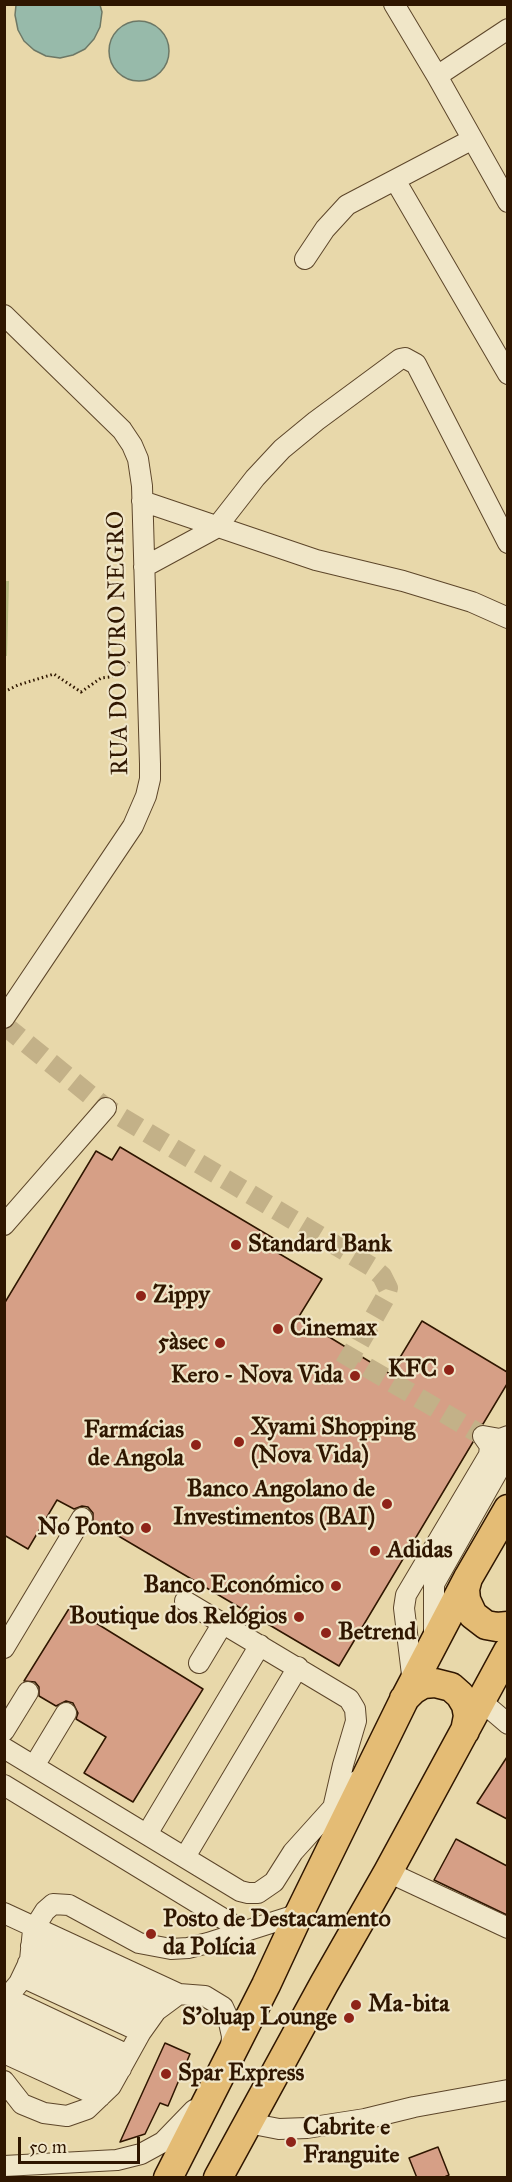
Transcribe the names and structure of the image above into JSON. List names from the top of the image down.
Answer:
{
  "streets": {
    "street": ["RUA DO OURO NEGRO"]
  },
  "places": [
    "Standard Bank",
    "Zippy",
    "Cinemax",
    "5àsec",
    "KFC",
    "Kero - Nova Vida",
    "Xyami Shopping (Nova Vida)",
    "Farmácias de Angola",
    "Banco Angolano de Investimentos (BAI)",
    "No Ponto",
    "Adidas",
    "Banco Económico",
    "Boutique dos Relógios",
    "Betrend",
    "Posto de Destacamento da Polícia",
    "Ma-bita",
    "S'oluap Lounge",
    "Spar Express",
    "Cabrite e Franguite"
  ],
  "scale_bar": "50 m"
}
